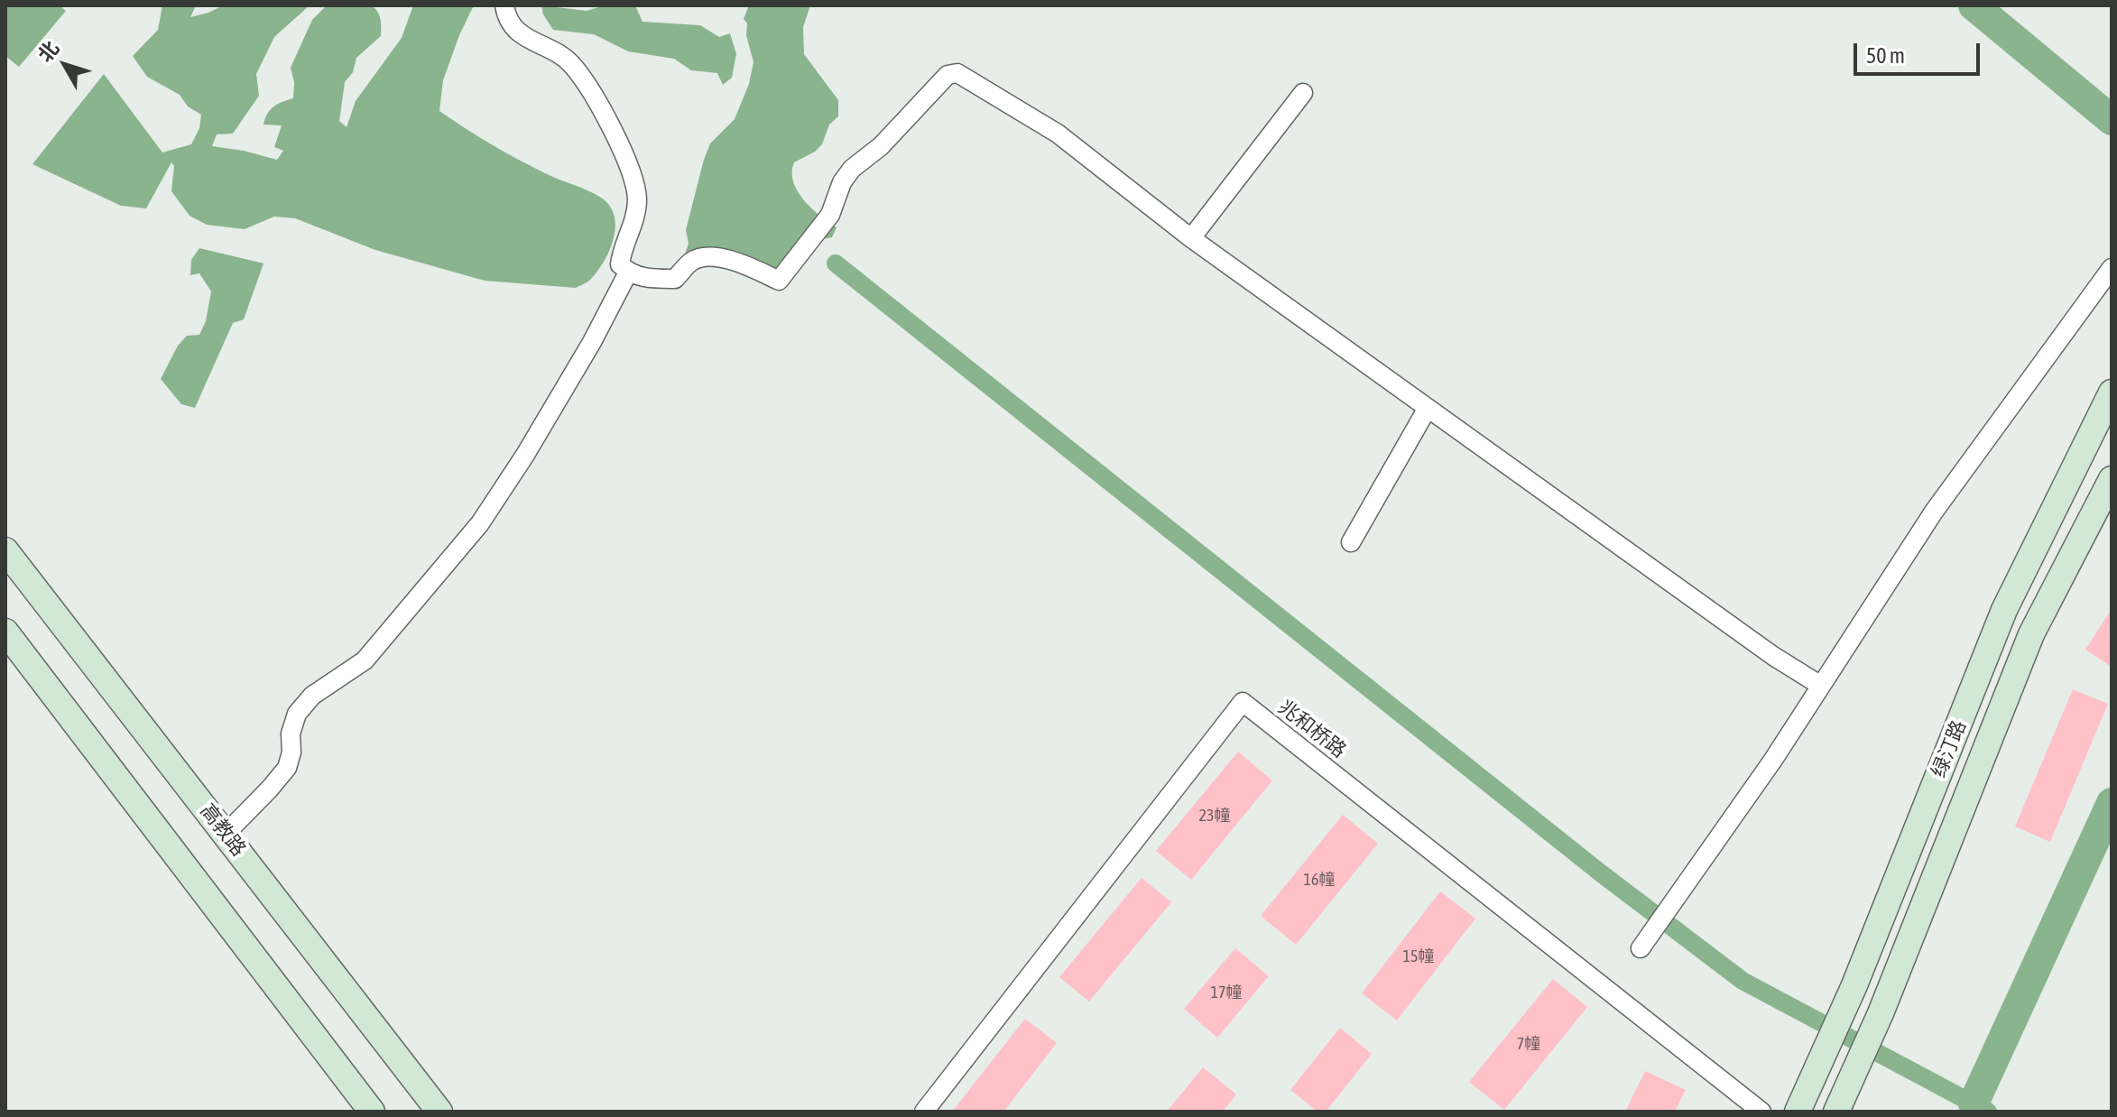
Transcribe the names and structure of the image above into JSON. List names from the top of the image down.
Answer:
{
  "streets": {
    "main road": ["绿汀路", "高教路"],
    "street": ["兆和桥路"]
  },
  "house_numbers": [
    "23幢",
    "16幢",
    "15幢",
    "17幢",
    "7幢"
  ],
  "scale_bar": "50 m",
  "north": "top left"
}
